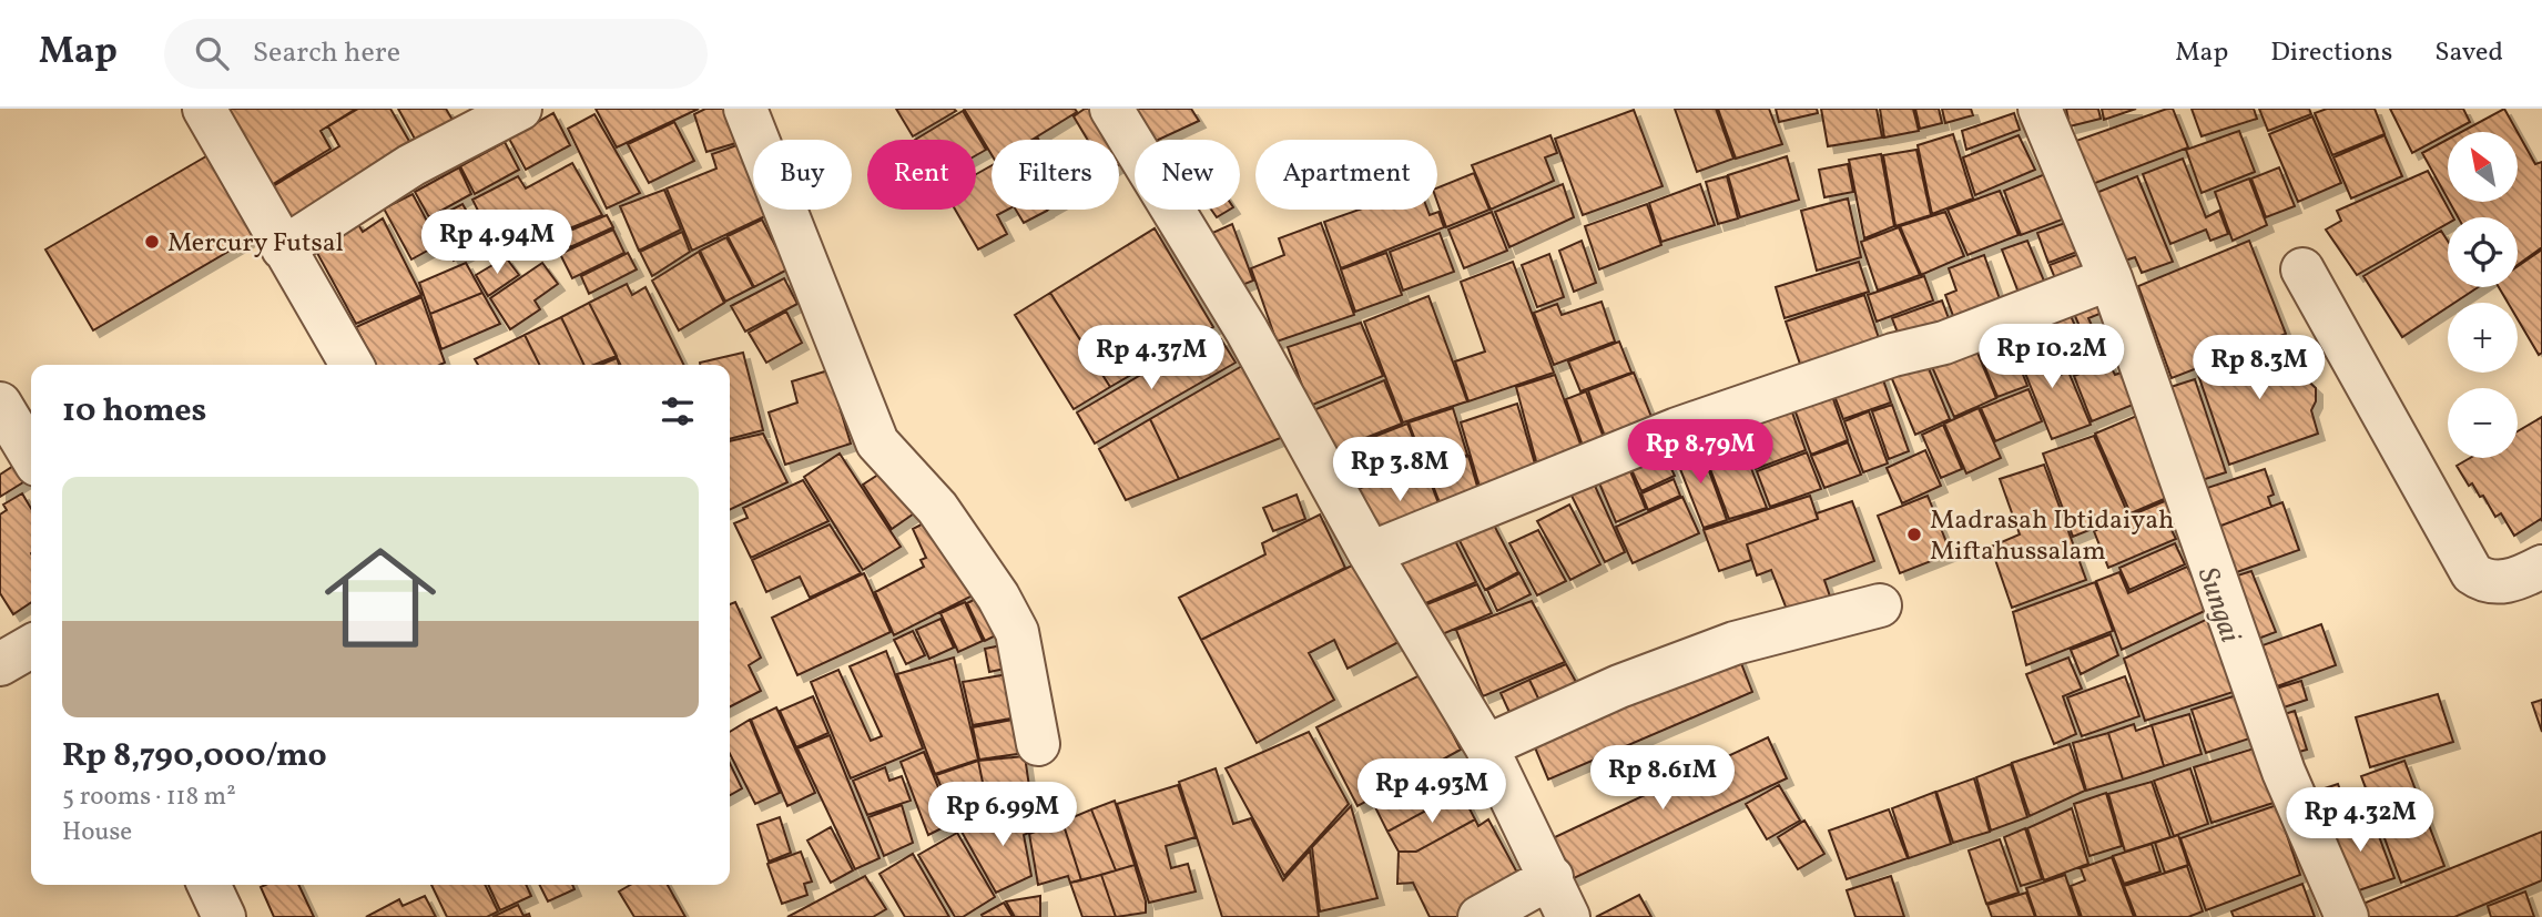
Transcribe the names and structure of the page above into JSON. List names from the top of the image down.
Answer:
{
  "water": ["Sungai"],
  "places": ["Mercury Futsal", "Madrasah Ibtidaiyah Miftahussalam"],
  "north": "top left",
  "page": {
    "header": "Map",
    "search": "Search here",
    "nav": ["Map", "Directions", "Saved"],
    "map_buttons": ["+", "−"],
    "chip": [
      "Buy",
      "Rent",
      "Filters",
      "New",
      "Apartment"
    ],
    "price": [
      "Rp 4.94M",
      "Rp 10.2M",
      "Rp 4.37M",
      "Rp 8.3M",
      "Rp 8.79M",
      "Rp 3.8M",
      "Rp 8.61M",
      "Rp 4.93M",
      "Rp 6.99M",
      "Rp 4.32M"
    ],
    "heading": "10 homes",
    "list": [
      {
        "name": "Rp 8,790,000/mo",
        "note": "5 rooms · 118 m² · House"
      }
    ]
  }
}
